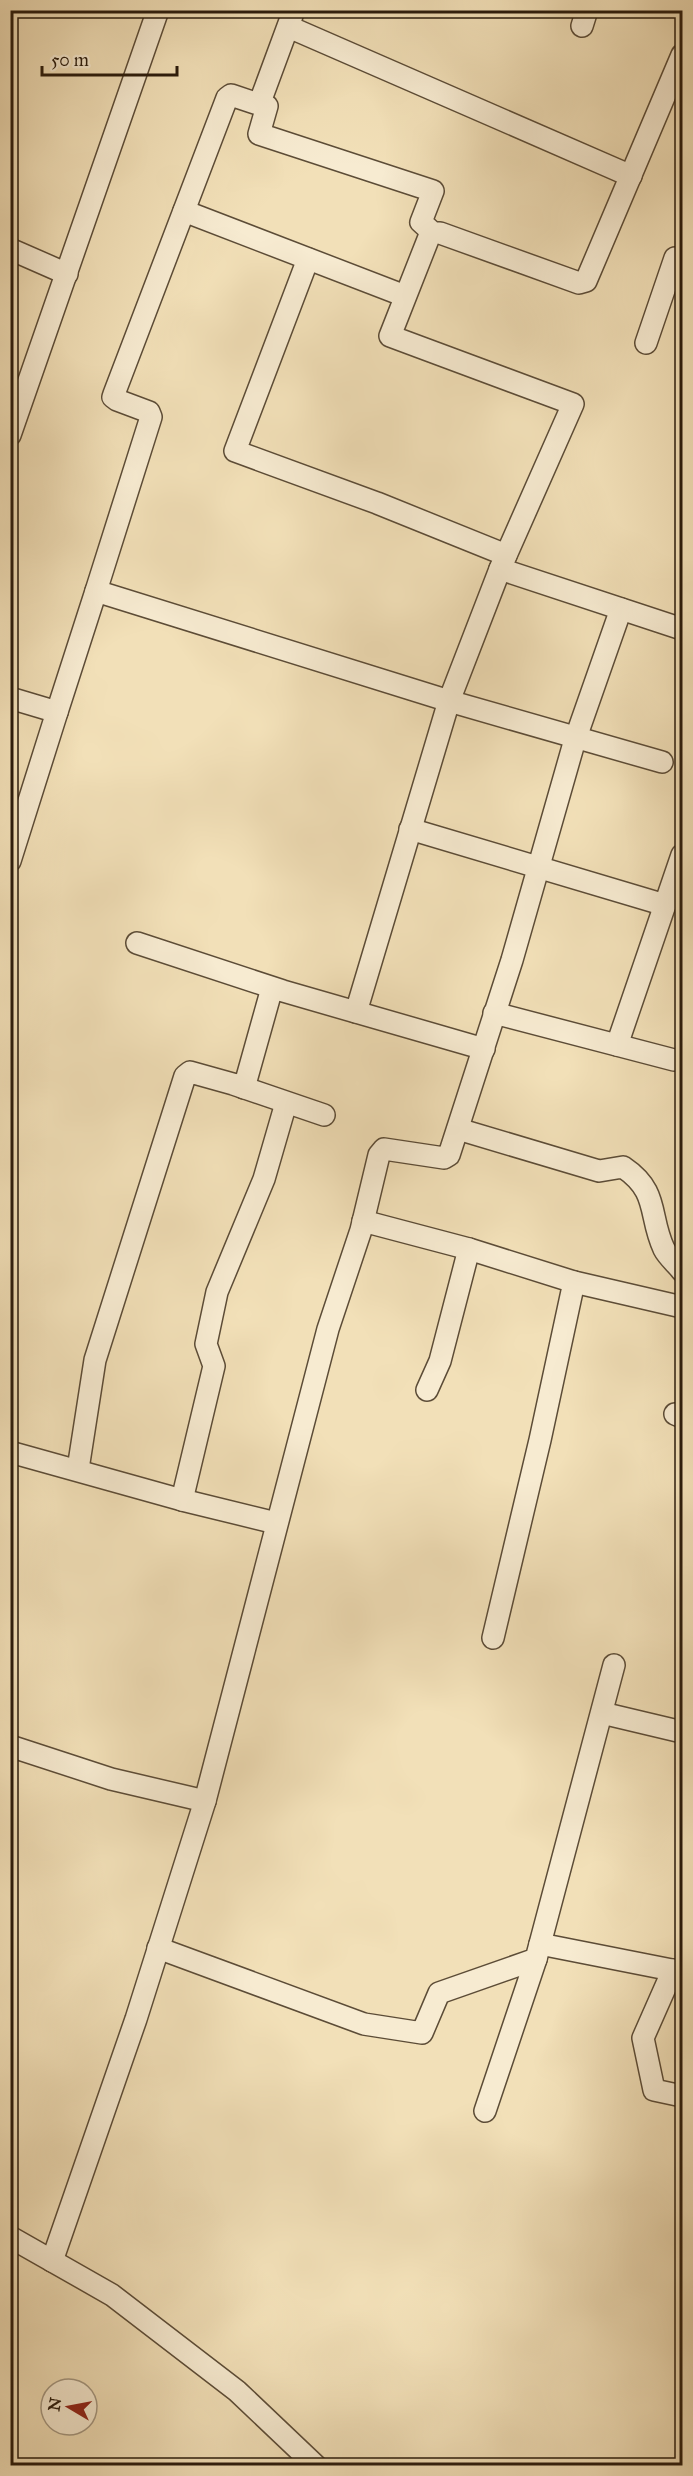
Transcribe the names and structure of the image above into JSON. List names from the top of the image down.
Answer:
{
  "scale_bar": "50 m",
  "north": "left"
}
